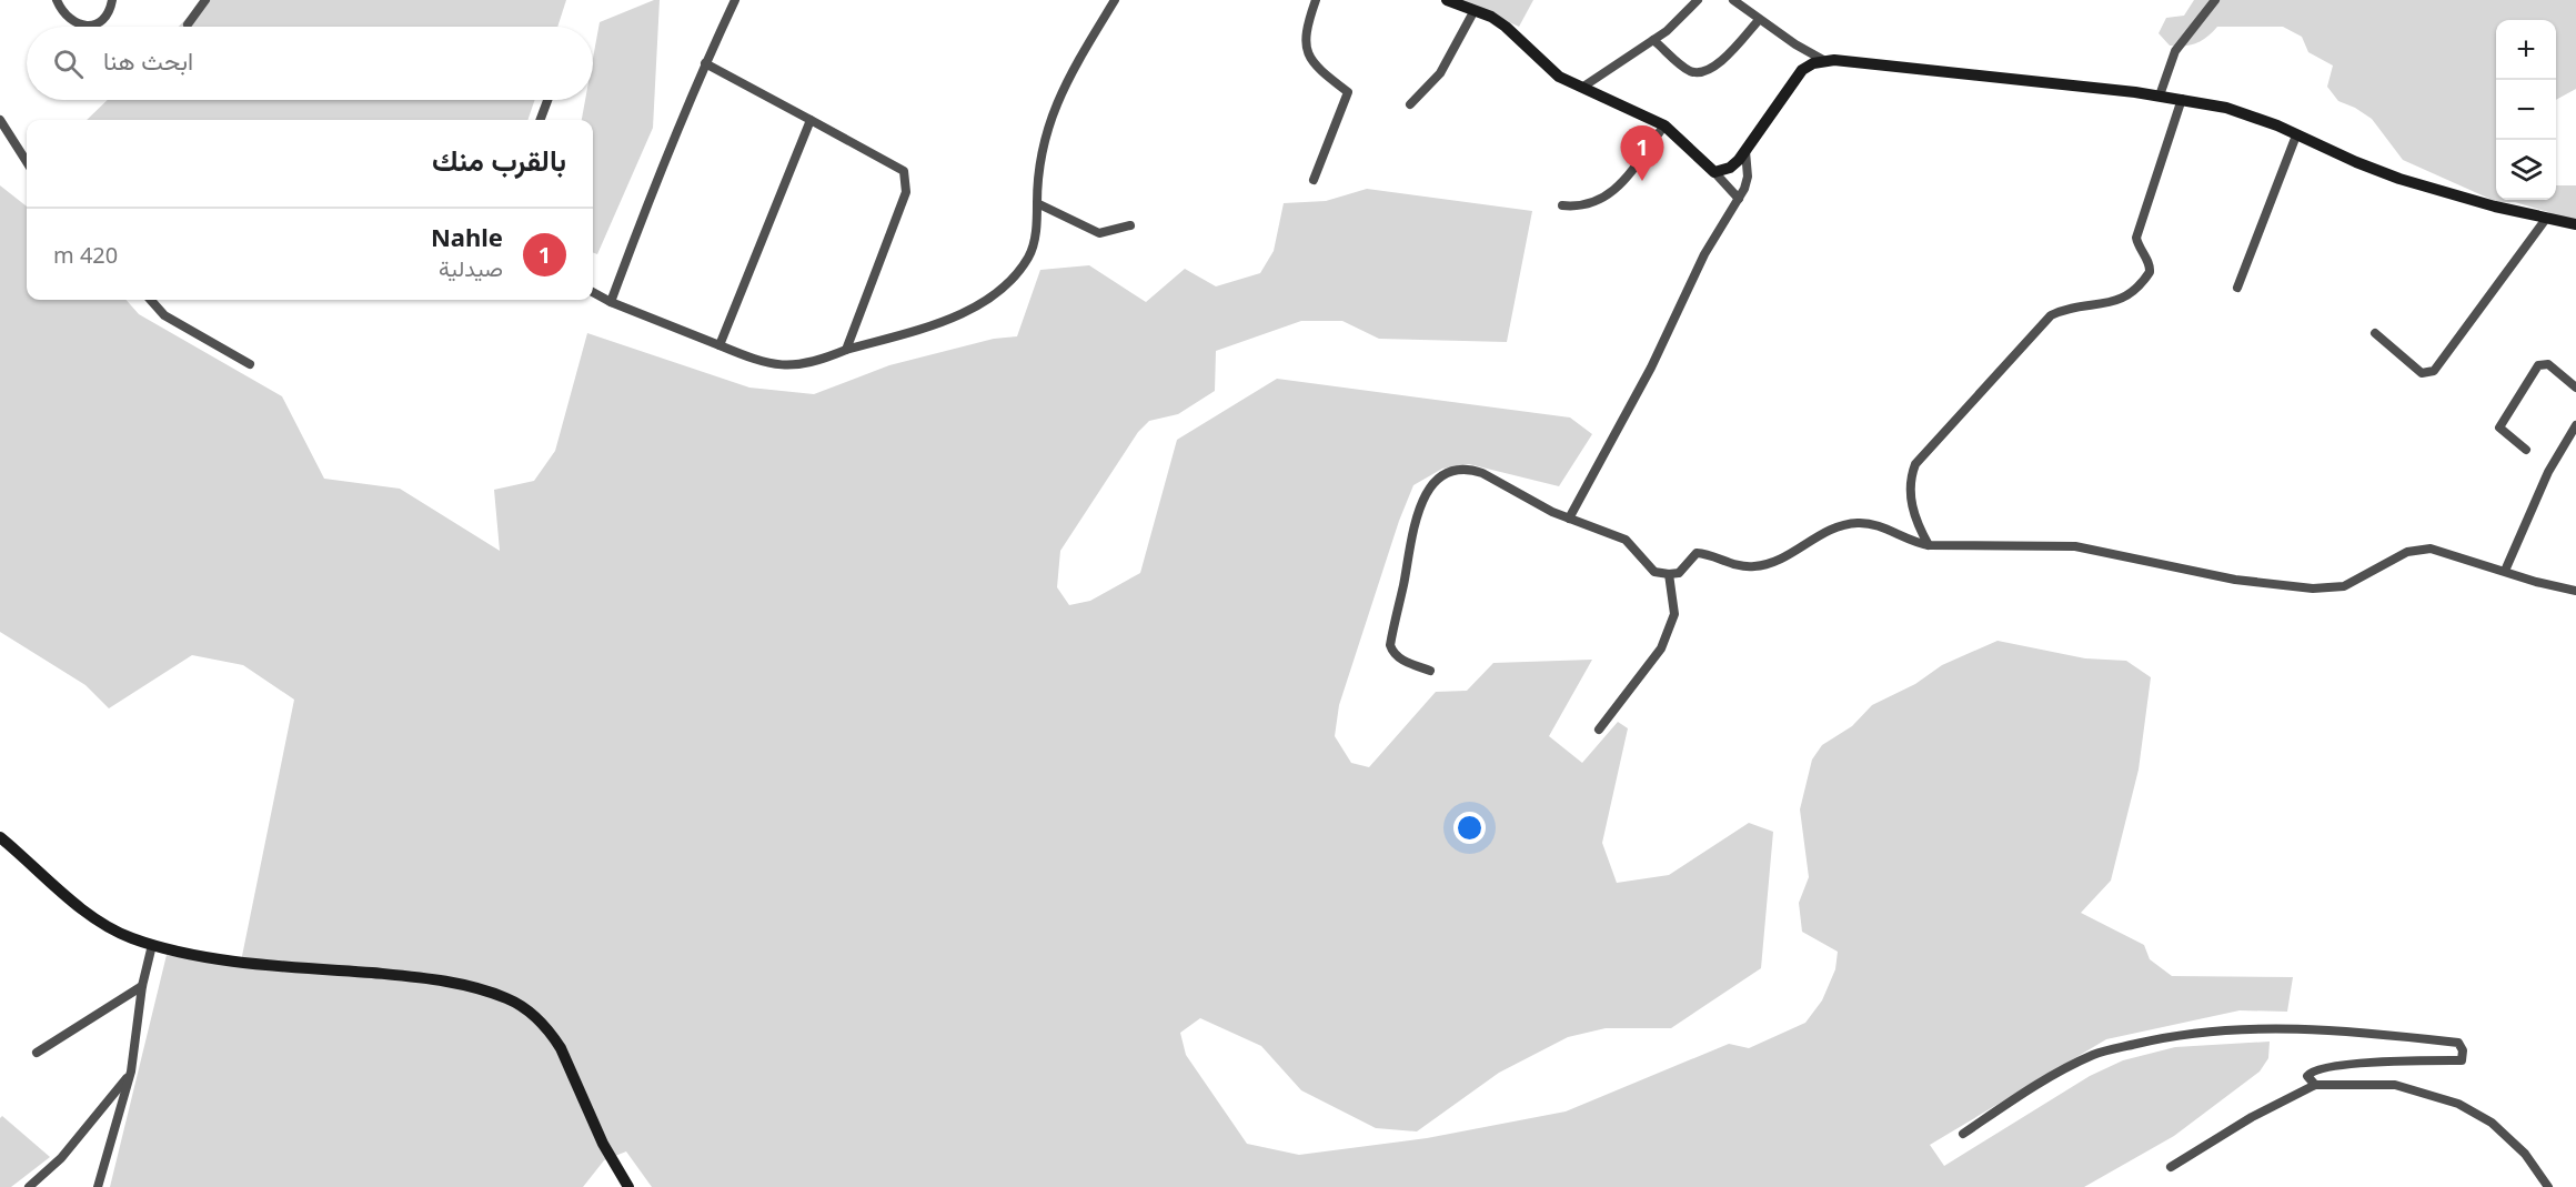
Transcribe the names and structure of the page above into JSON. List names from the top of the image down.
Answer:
{
  "page": {
    "map_buttons": ["+", "−"],
    "search": "ابحث هنا",
    "heading": "بالقرب منك",
    "pins": "1",
    "list": [
      {
        "mark": "1",
        "name": "Nahle",
        "note": "صيدلية",
        "value": "420 m"
      }
    ]
  }
}
